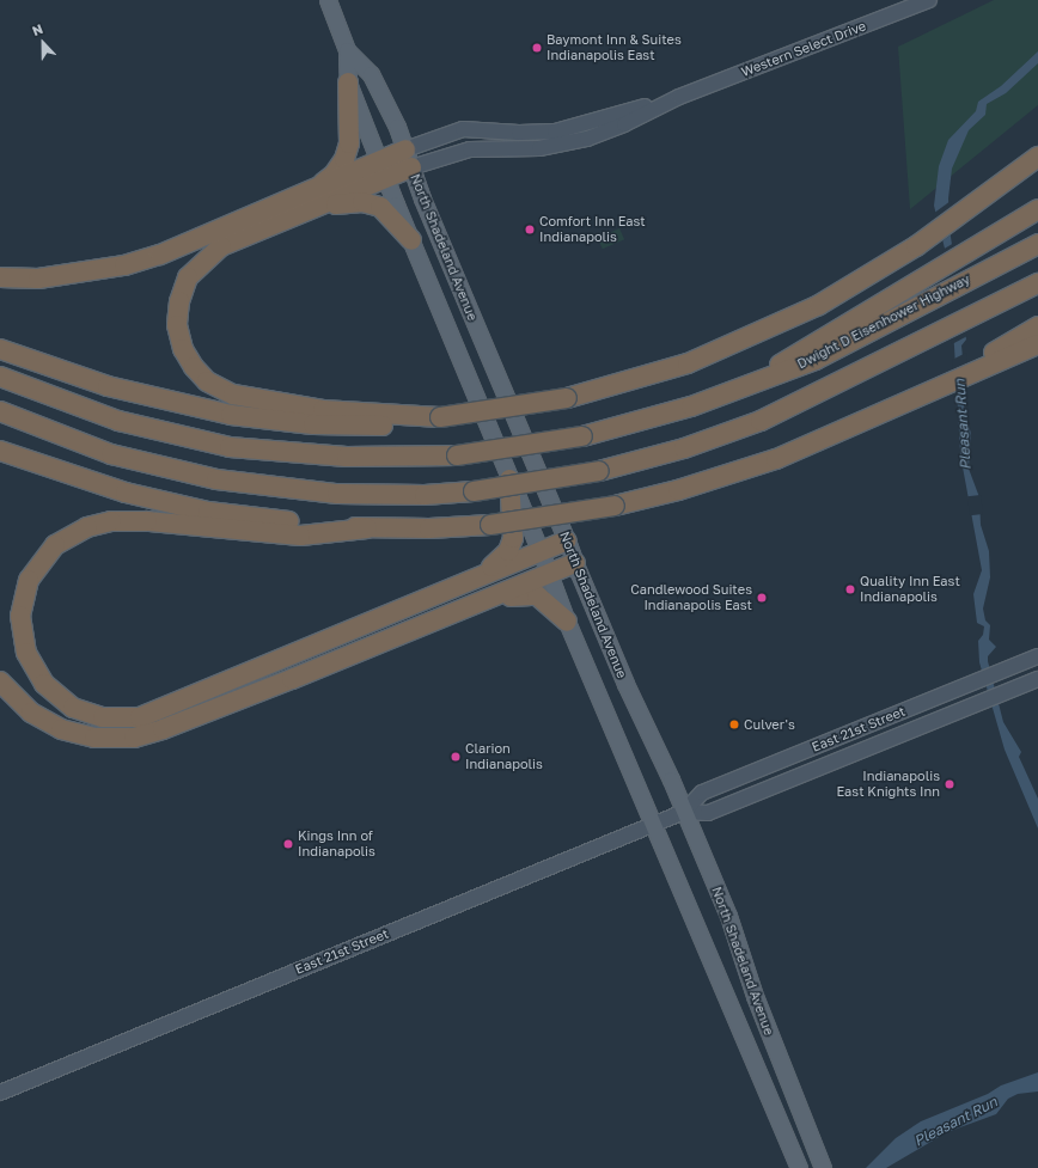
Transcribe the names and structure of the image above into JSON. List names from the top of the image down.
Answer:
{
  "streets": {
    "highway": ["Dwight D Eisenhower Highway"],
    "main road": ["Western Select Drive", "North Shadeland Avenue", "East 21st Street"]
  },
  "crossings": [
    ["Western Select Drive", "North Shadeland Avenue"],
    ["North Shadeland Avenue", "East 21st Street"]
  ],
  "water": ["Pleasant Run"],
  "places": [
    "Baymont Inn & Suites Indianapolis East",
    "Comfort Inn East Indianapolis",
    "Quality Inn East Indianapolis",
    "Candlewood Suites Indianapolis East",
    "Culver's",
    "Clarion Indianapolis",
    "Indianapolis East Knights Inn",
    "Kings Inn of Indianapolis"
  ],
  "north": "top"
}
